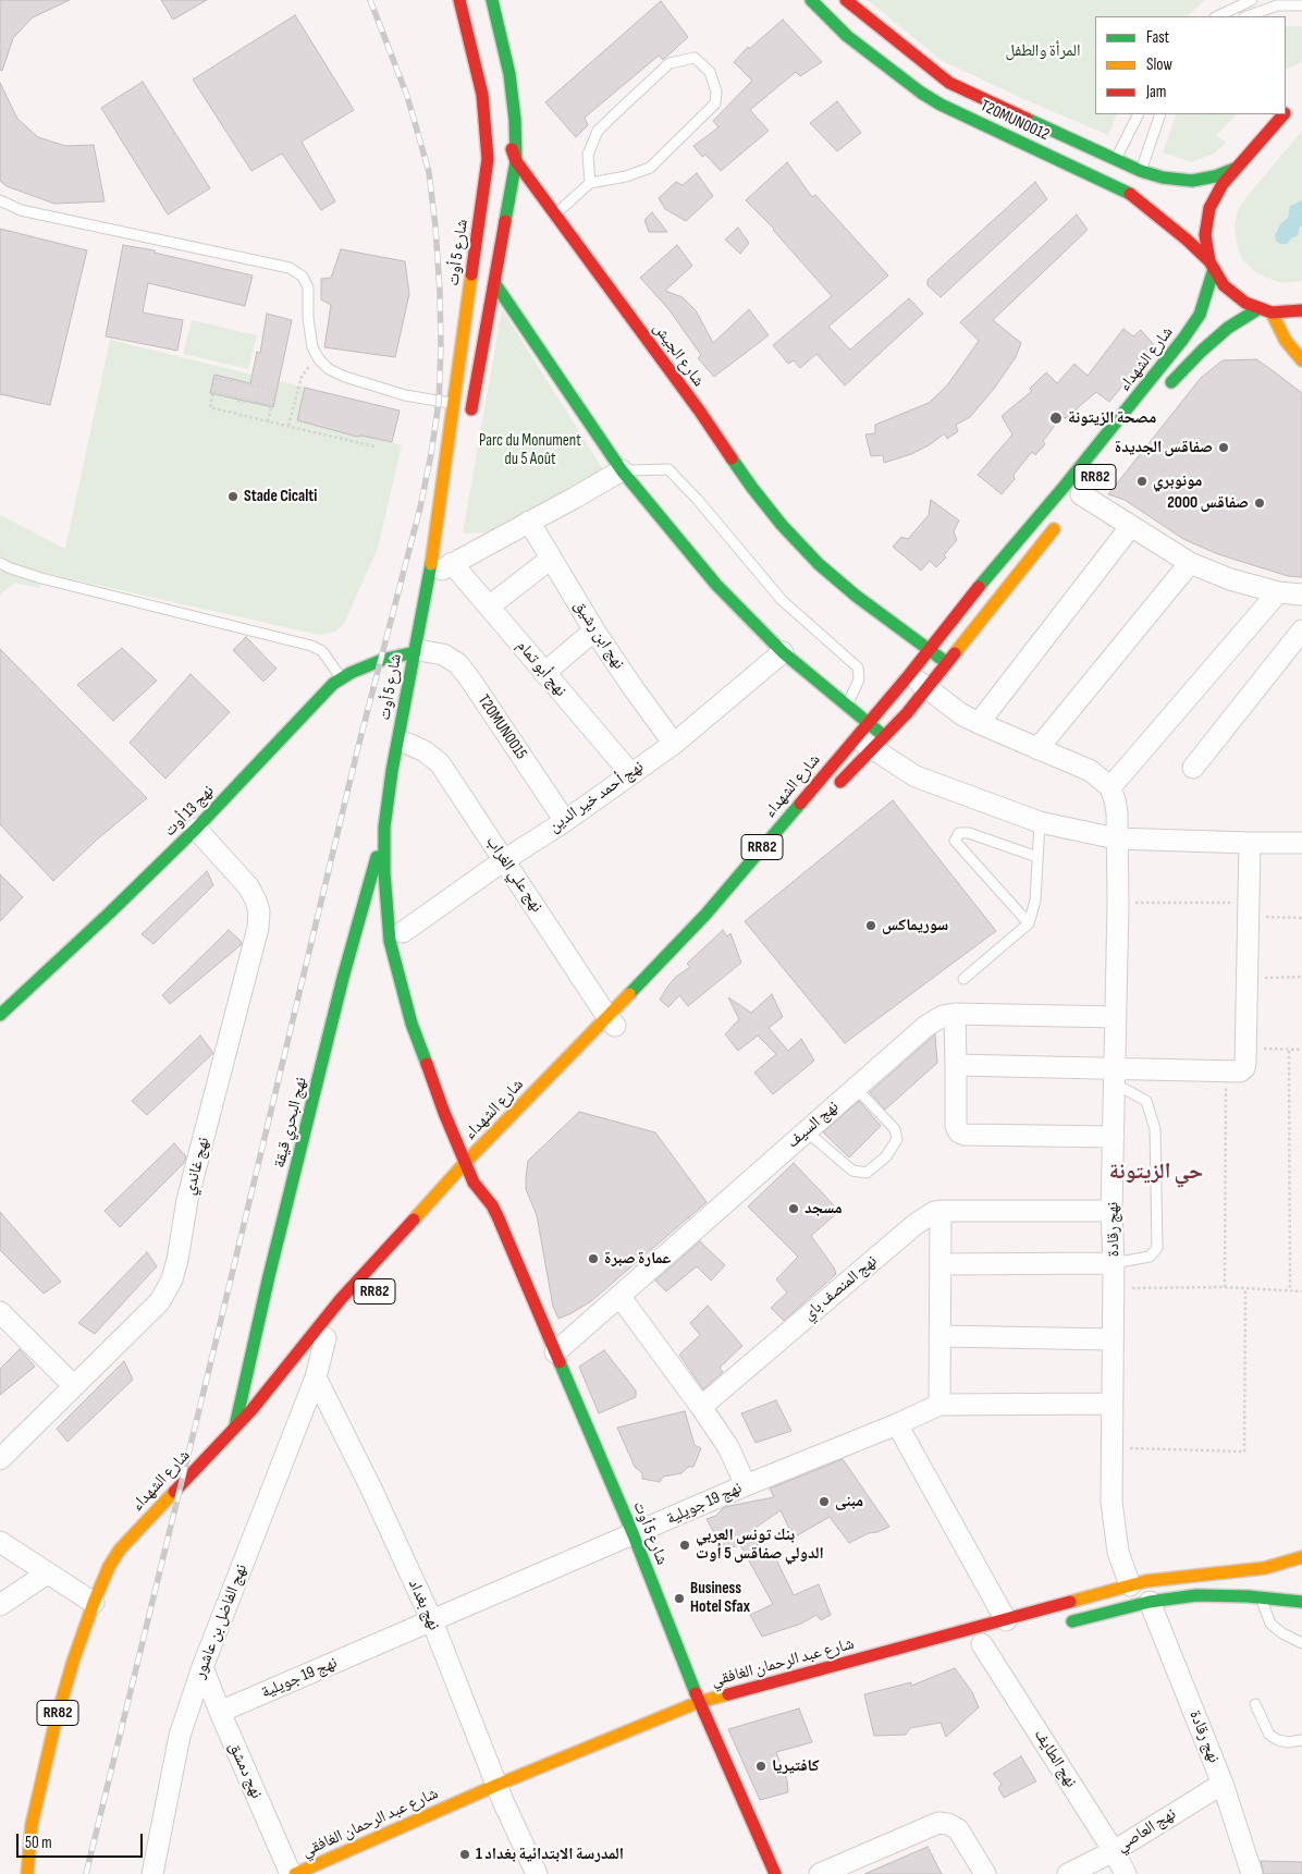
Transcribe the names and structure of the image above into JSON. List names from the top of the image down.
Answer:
{
  "streets": {
    "main road": [
      "T20MUN0012",
      "شارع 5 أوت",
      "شارع الجيش",
      "شارع الشهداء",
      "RR82",
      "نهج 13 أوت",
      "نهج البحري قيقة",
      "شارع عبد الرحمان الغافقي"
    ],
    "street": [
      "نهج ابن رشيق",
      "نهج أبو تمام",
      "T20MUN0015",
      "نهج أحمد خير الدين",
      "نهج علي الغراب",
      "نهج السيف",
      "نهج غاندي",
      "نهج رقادة",
      "نهج المنصف باي",
      "نهج 19 جويلية",
      "نهج بغداد",
      "نهج الفاضل بن عاشور",
      "نهج الطايف",
      "نهج دمشق",
      "نهج العاصي"
    ]
  },
  "crossings": [
    ["T20MUN0012", "شارع الشهداء"],
    ["شارع 5 أوت", "شارع الجيش"],
    ["شارع 5 أوت", "شارع الشهداء"],
    ["شارع 5 أوت", "نهج أبو تمام"],
    ["شارع 5 أوت", "T20MUN0015"],
    ["شارع 5 أوت", "نهج 13 أوت"],
    ["شارع 5 أوت", "نهج علي الغراب"],
    ["شارع 5 أوت", "نهج البحري قيقة"],
    ["شارع 5 أوت", "نهج السيف"],
    ["شارع 5 أوت", "نهج 19 جويلية"],
    ["شارع 5 أوت", "شارع عبد الرحمان الغافقي"],
    ["شارع الجيش", "شارع الشهداء"],
    ["شارع الشهداء", "RR82"],
    ["شارع الشهداء", "نهج علي الغراب"],
    ["شارع الشهداء", "نهج البحري قيقة"],
    ["نهج ابن رشيق", "نهج أحمد خير الدين"],
    ["نهج أبو تمام", "نهج أحمد خير الدين"],
    ["T20MUN0015", "نهج أحمد خير الدين"],
    ["T20MUN0015", "نهج 13 أوت"],
    ["نهج أحمد خير الدين", "نهج علي الغراب"],
    ["نهج 13 أوت", "نهج غاندي"],
    ["نهج السيف", "نهج رقادة"],
    ["نهج رقادة", "نهج 19 جويلية"],
    ["نهج رقادة", "شارع عبد الرحمان الغافقي"],
    ["نهج رقادة", "نهج العاصي"],
    ["نهج 19 جويلية", "نهج بغداد"],
    ["نهج 19 جويلية", "نهج دمشق"],
    ["نهج بغداد", "نهج الفاضل بن عاشور"],
    ["نهج بغداد", "شارع عبد الرحمان الغافقي"],
    ["نهج الفاضل بن عاشور", "نهج دمشق"],
    ["نهج الطايف", "نهج العاصي"]
  ],
  "districts": ["حي الزيتونة"],
  "parks": ["المرأة والطفل", "Parc du Monument du 5 Août"],
  "places": [
    "مصحة الزيتونة",
    "صفاقس الجديدة",
    "مونوبري",
    "Stade Cicalti",
    "صفاقس 2000",
    "سوريماكس",
    "مسجد",
    "عمارة صبرة",
    "مبنى",
    "بنك تونس العربي الدولي صفاقس 5 أوت",
    "Business Hotel Sfax",
    "كافتيريا",
    "المدرسة الابتدائية بغداد 1"
  ],
  "legend": ["Fast", "Slow", "Jam"],
  "scale_bar": "50 m"
}
